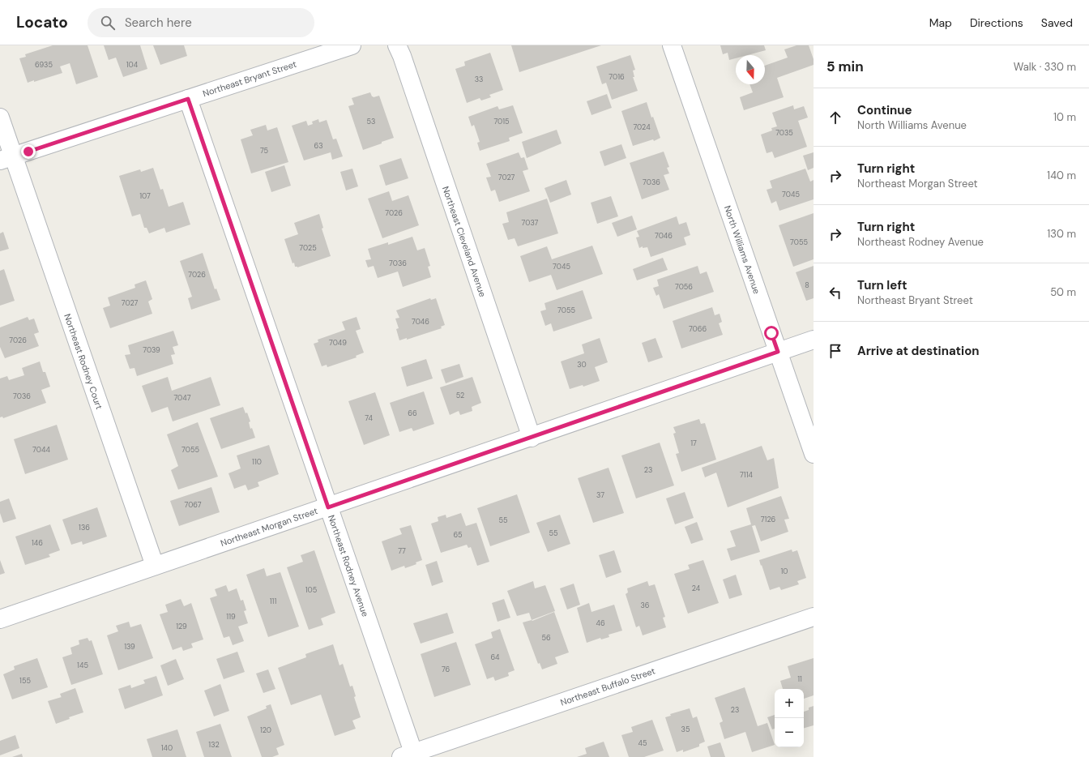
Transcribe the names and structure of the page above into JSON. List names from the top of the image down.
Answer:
{
  "streets": {
    "street": [
      "Northeast Bryant Street",
      "Northeast Cleveland Avenue",
      "North Williams Avenue",
      "Northeast Rodney Court",
      "Northeast Morgan Street",
      "Northeast Rodney Avenue",
      "Northeast Buffalo Street"
    ]
  },
  "crossings": [
    ["Northeast Bryant Street", "Northeast Rodney Court"],
    ["Northeast Bryant Street", "Northeast Rodney Avenue"],
    ["Northeast Cleveland Avenue", "Northeast Morgan Street"],
    ["North Williams Avenue", "Northeast Morgan Street"],
    ["Northeast Rodney Court", "Northeast Morgan Street"],
    ["Northeast Morgan Street", "Northeast Rodney Avenue"],
    ["Northeast Rodney Avenue", "Northeast Buffalo Street"]
  ],
  "house_numbers": [
    "6935",
    "104",
    "7016",
    "33",
    "53",
    "7015",
    "7024",
    "7035",
    "63",
    "75",
    "7027",
    "7036",
    "7045",
    "107",
    "7026",
    "7037",
    "7046",
    "7055",
    "7025",
    "7036",
    "7045",
    "7026",
    "8",
    "7056",
    "7027",
    "7055",
    "7046",
    "7066",
    "7026",
    "7049",
    "7039",
    "30",
    "52",
    "7036",
    "7047",
    "66",
    "74",
    "17",
    "7044",
    "7055",
    "110",
    "23",
    "7114",
    "37",
    "7067",
    "7126",
    "55",
    "136",
    "55",
    "65",
    "146",
    "77",
    "10",
    "24",
    "105",
    "111",
    "36",
    "119",
    "46",
    "129",
    "56",
    "139",
    "64",
    "145",
    "76",
    "11",
    "155",
    "23",
    "35",
    "120",
    "45",
    "132",
    "140"
  ],
  "north": "bottom",
  "page": {
    "header": "Locato",
    "search": "Search here",
    "nav": ["Map", "Directions", "Saved"],
    "heading": ["5 min", "Walk · 330 m"],
    "list": [
      ["Continue", "North Williams Avenue", "10 m"],
      ["Turn right", "Northeast Morgan Street", "140 m"],
      ["Turn right", "Northeast Rodney Avenue", "130 m"],
      ["Turn left", "Northeast Bryant Street", "50 m"],
      "Arrive at destination"
    ],
    "map_buttons": ["+", "−"]
  }
}
